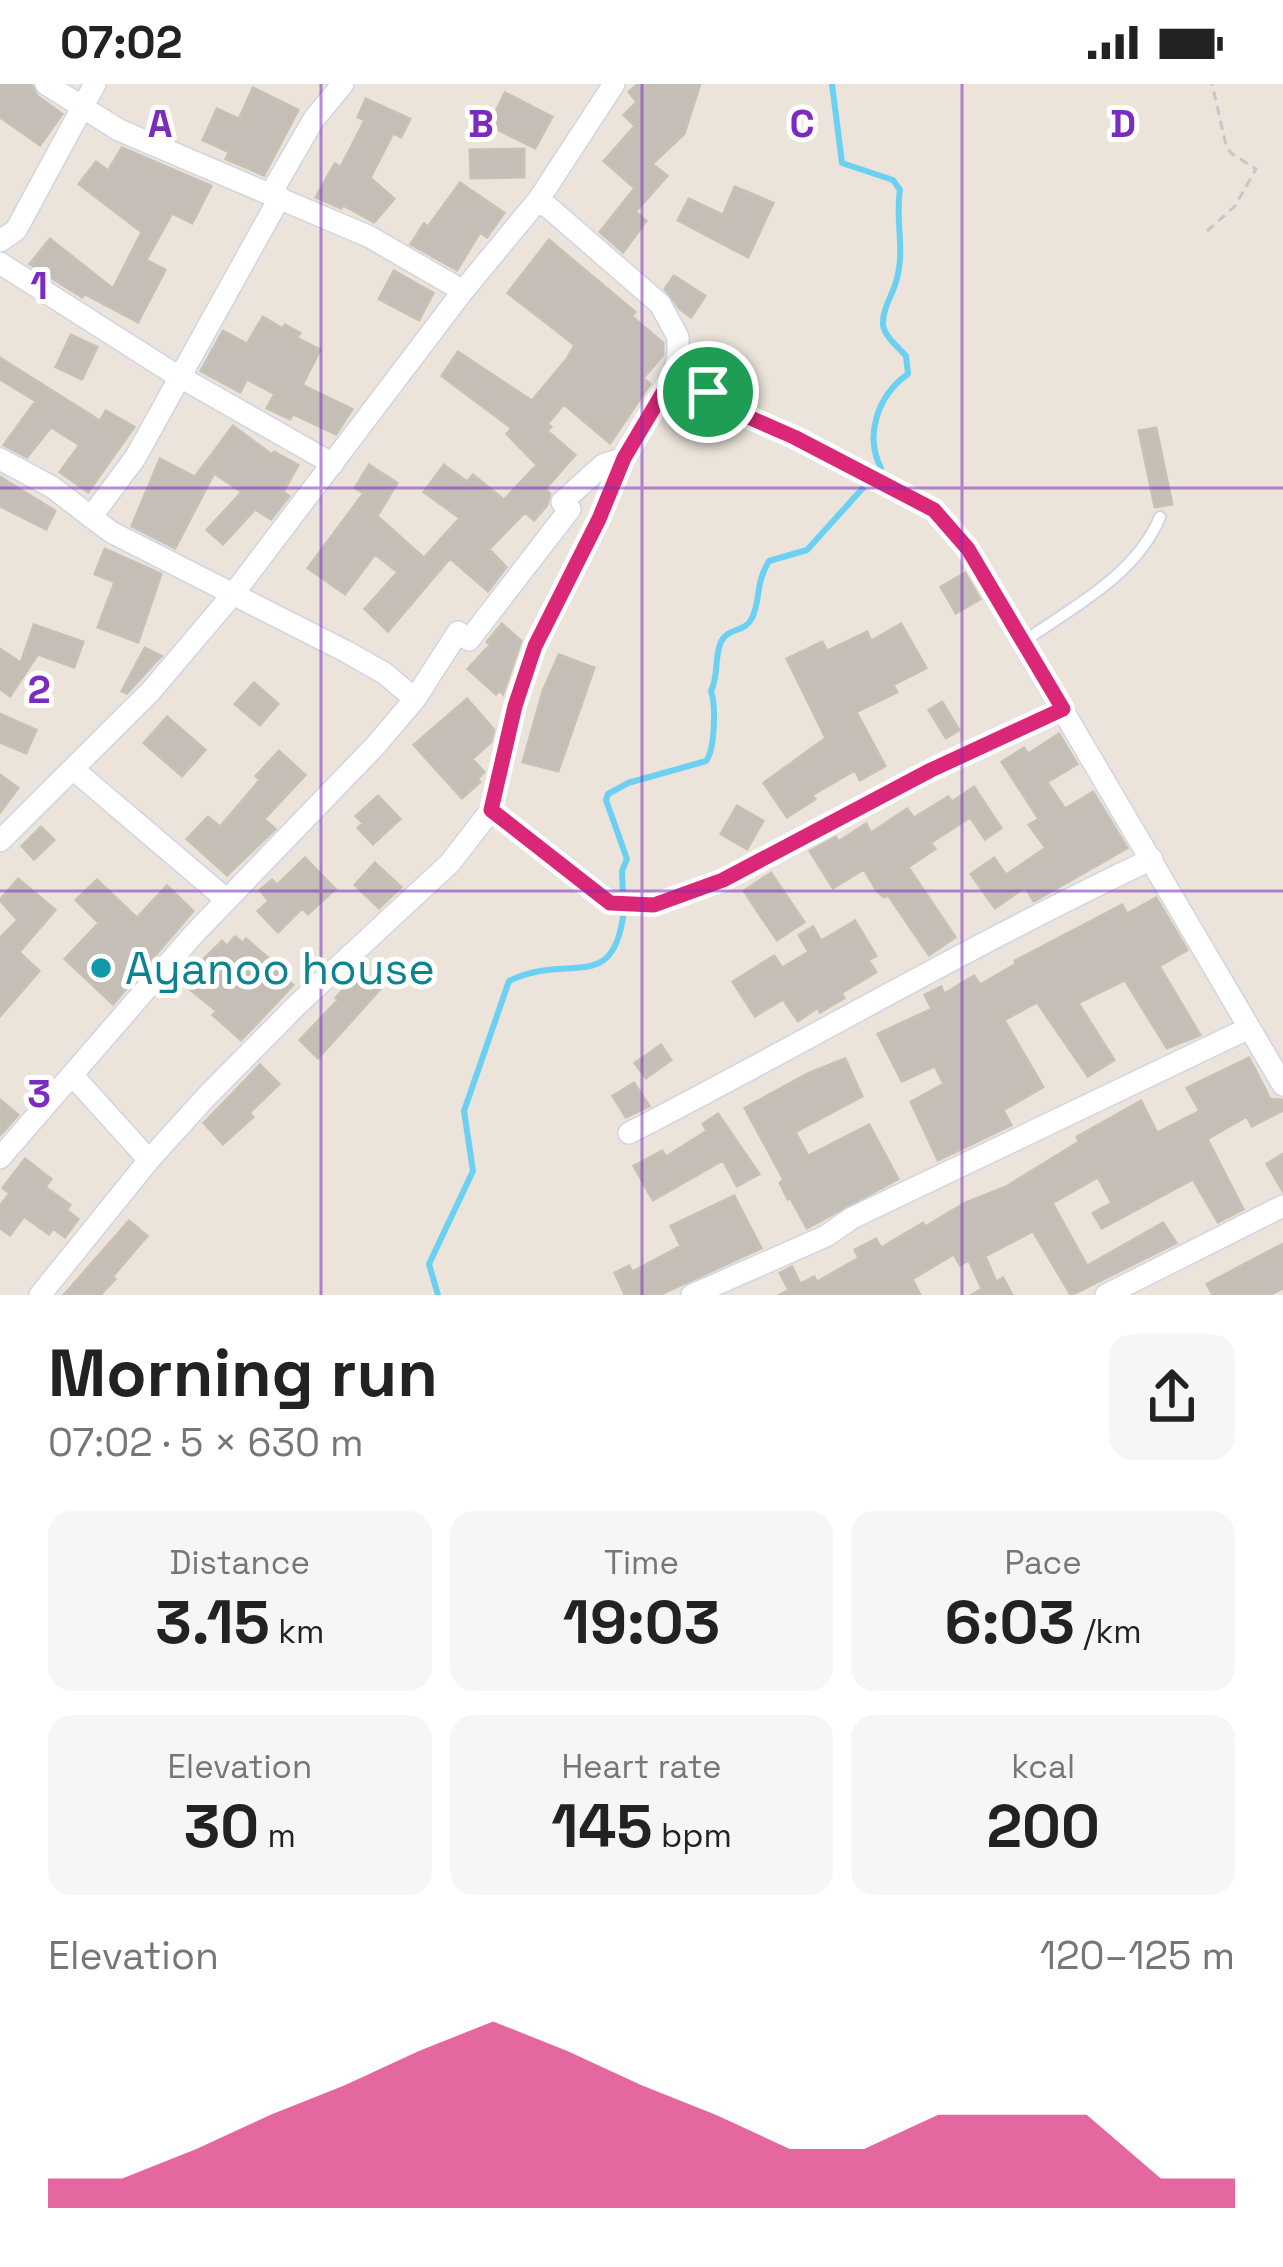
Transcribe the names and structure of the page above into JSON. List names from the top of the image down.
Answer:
{
  "places": ["Ayanoo house"],
  "page": {
    "status": "07:02",
    "heading": ["Morning run", "07:02 · 5 × 630 m"],
    "stats": [
      ["Distance", "3.15 km"],
      ["Time", "19:03"],
      ["Pace", "6:03 /km"],
      ["Elevation", "30 m"],
      ["Heart rate", "145 bpm"],
      ["kcal", "200"]
    ],
    "chart": ["Elevation", "120–125 m"]
  },
  "grid": {
    "columns": [
      "A",
      "B",
      "C",
      "D"
    ],
    "rows": ["1", "2", "3"]
  }
}
